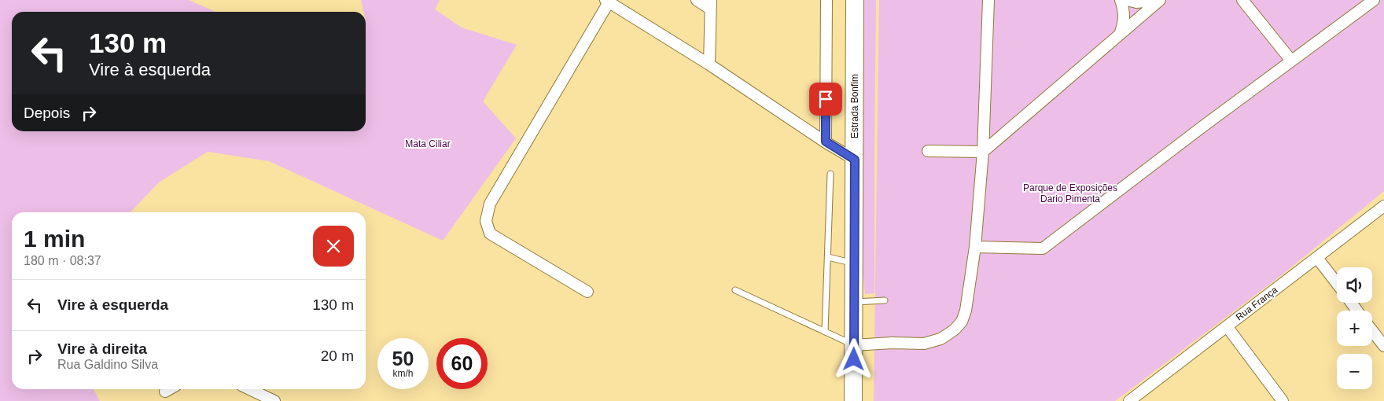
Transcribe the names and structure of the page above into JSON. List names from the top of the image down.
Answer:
{
  "streets": {
    "main road": ["Estrada Bonfim"],
    "street": ["Rua França"]
  },
  "parks": ["Mata Ciliar", "Parque de Exposições Dario Pimenta"],
  "page": {
    "turn": ["130 m", "Vire à esquerda"],
    "then": "Depois",
    "heading": ["1 min", "180 m · 08:37"],
    "map_buttons": ["+", "−"],
    "list": [
      {
        "name": "Vire à esquerda",
        "value": "130 m"
      },
      {
        "name": "Vire à direita",
        "note": "Rua Galdino Silva",
        "value": "20 m"
      }
    ],
    "speed": "50 km/h",
    "limit": "60"
  }
}
